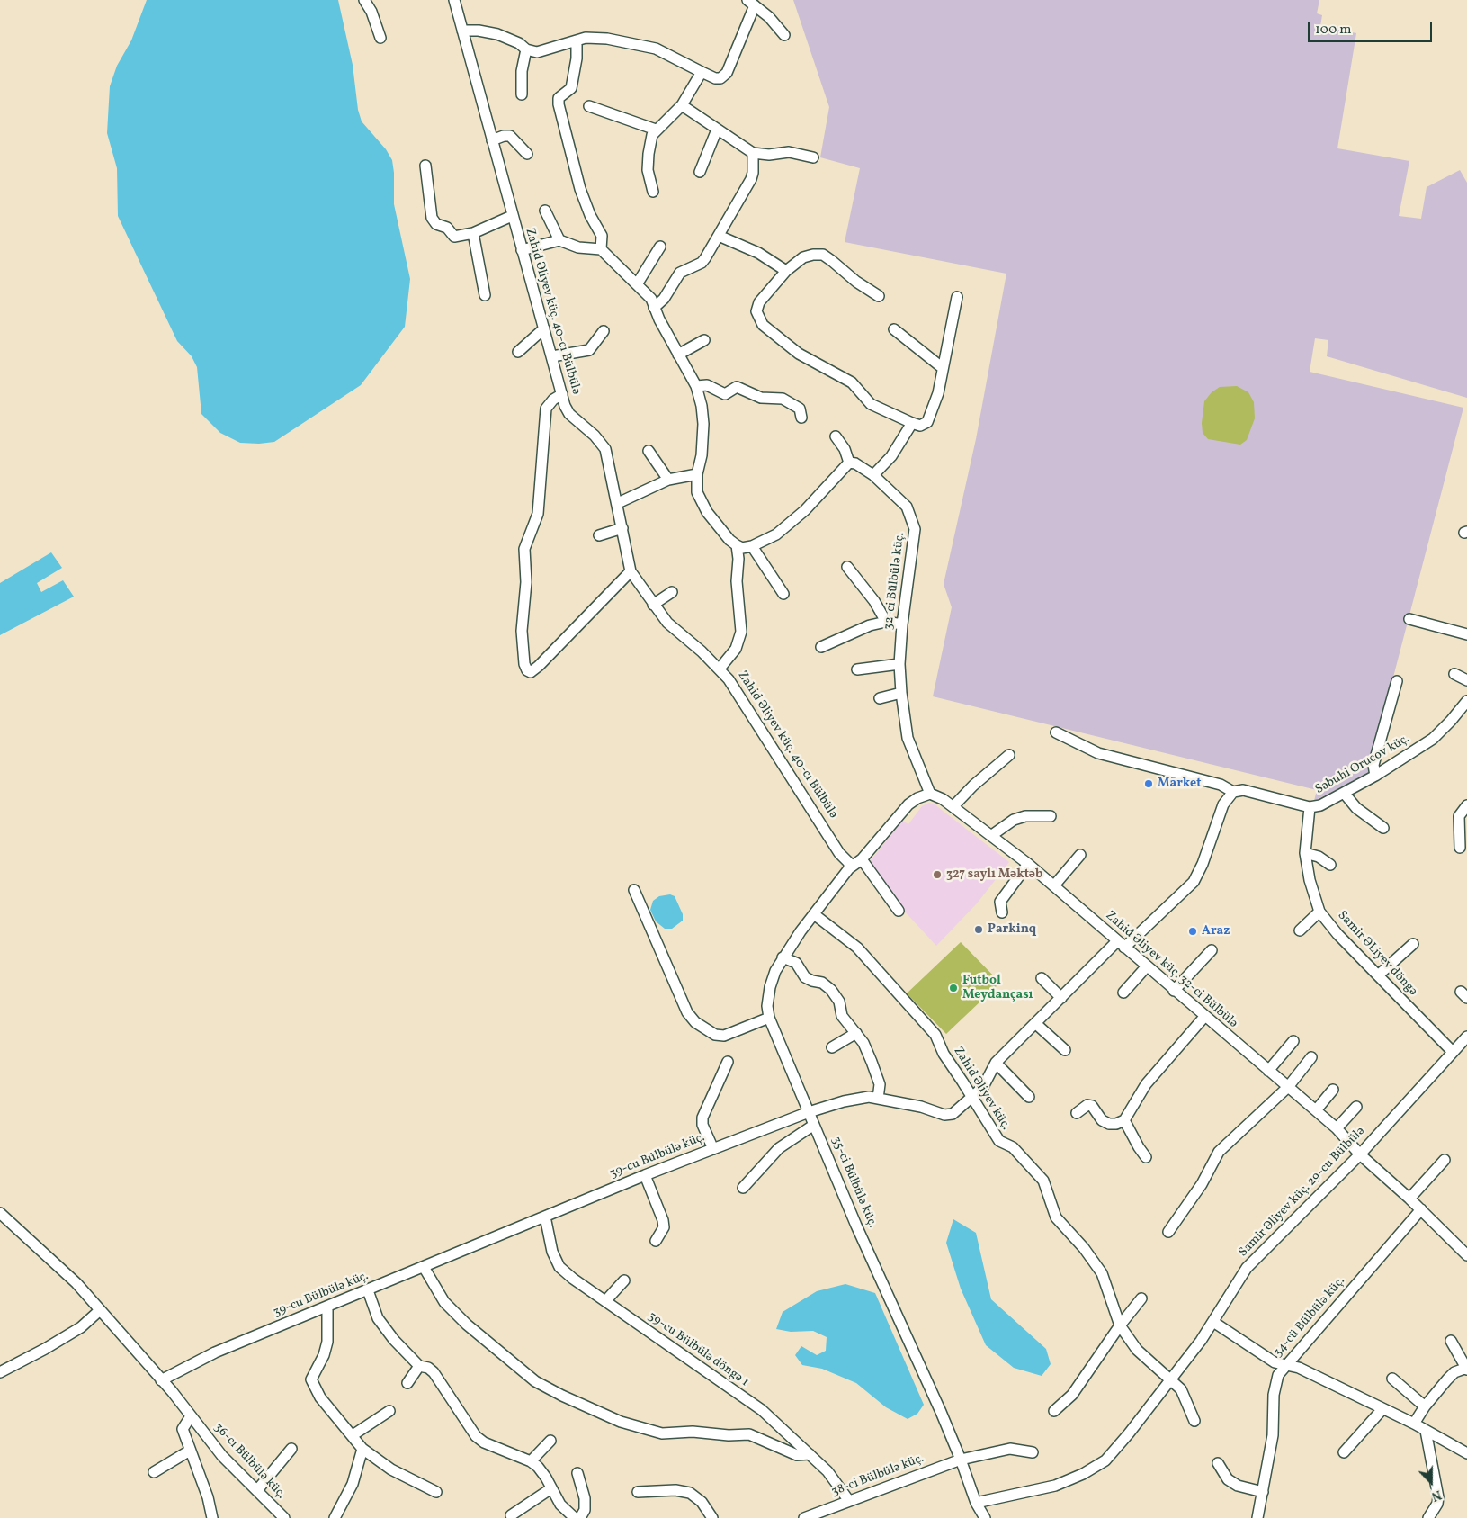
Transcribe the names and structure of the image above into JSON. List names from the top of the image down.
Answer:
{
  "streets": {
    "street": [
      "Zahid Əliyev küç. 40-cı Bülbülə",
      "32-ci Bülbülə küç.",
      "Səbuhi Orucov küç.",
      "Samir ƏLiyev döngə",
      "Zahid Əliyev küç. 32-ci Bülbülə",
      "Zahid Əliyev küç.",
      "39-cu Bülbülə küç.",
      "35-ci Bülbülə küç.",
      "Samir Əliyev küç. 29-cu Bülbülə",
      "34-cü Bülbülə küç.",
      "39-cu Bülbülə döngə 1",
      "36-cı Bülbülə küç.",
      "38-ci Bülbülə küç."
    ]
  },
  "crossings": [
    ["Zahid Əliyev küç. 40-cı Bülbülə", "35-ci Bülbülə küç."],
    ["32-ci Bülbülə küç.", "Zahid Əliyev küç. 32-ci Bülbülə"],
    ["Səbuhi Orucov küç.", "Samir ƏLiyev döngə"],
    ["Samir ƏLiyev döngə", "Samir Əliyev küç. 29-cu Bülbülə"],
    ["Zahid Əliyev küç. 32-ci Bülbülə", "39-cu Bülbülə küç."],
    ["Zahid Əliyev küç. 32-ci Bülbülə", "Samir Əliyev küç. 29-cu Bülbülə"],
    ["Zahid Əliyev küç. 32-ci Bülbülə", "34-cü Bülbülə küç."],
    ["Zahid Əliyev küç.", "39-cu Bülbülə küç."],
    ["Zahid Əliyev küç.", "35-ci Bülbülə küç."],
    ["Zahid Əliyev küç.", "Samir Əliyev küç. 29-cu Bülbülə"],
    ["39-cu Bülbülə küç.", "35-ci Bülbülə küç."],
    ["39-cu Bülbülə küç.", "39-cu Bülbülə döngə 1"],
    ["39-cu Bülbülə küç.", "36-cı Bülbülə küç."],
    ["35-ci Bülbülə küç.", "Samir Əliyev küç. 29-cu Bülbülə"],
    ["35-ci Bülbülə küç.", "38-ci Bülbülə küç."],
    ["39-cu Bülbülə döngə 1", "38-ci Bülbülə küç."]
  ],
  "places": [
    "Market",
    "327 saylı Məktəb",
    "Parkinq",
    "Araz",
    "Futbol Meydançası"
  ],
  "scale_bar": "100 m",
  "north": "bottom"
}
